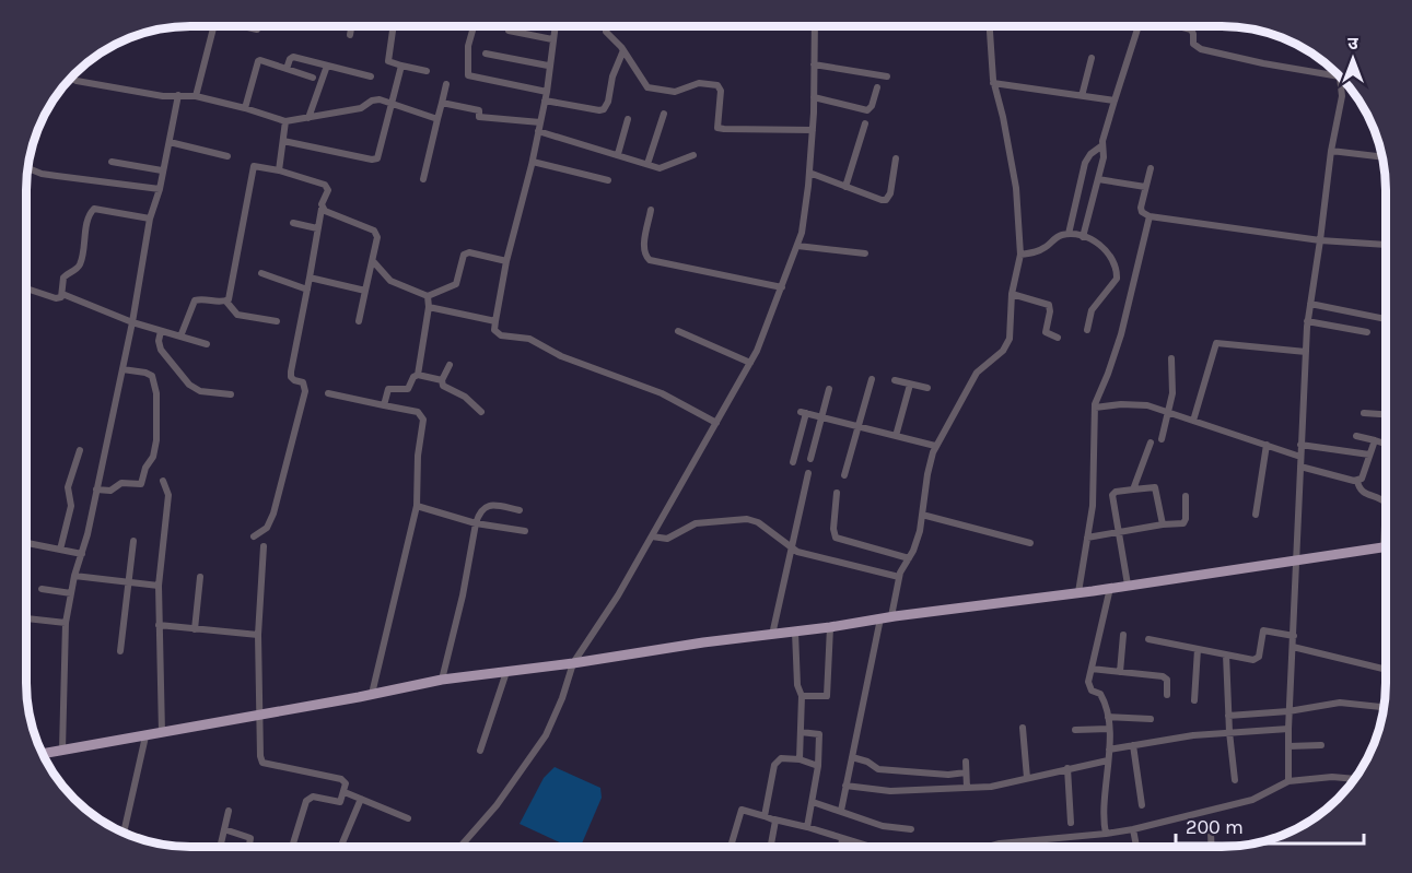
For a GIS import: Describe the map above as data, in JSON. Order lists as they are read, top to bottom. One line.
{"scale_bar":"200 m","north":"top"}
